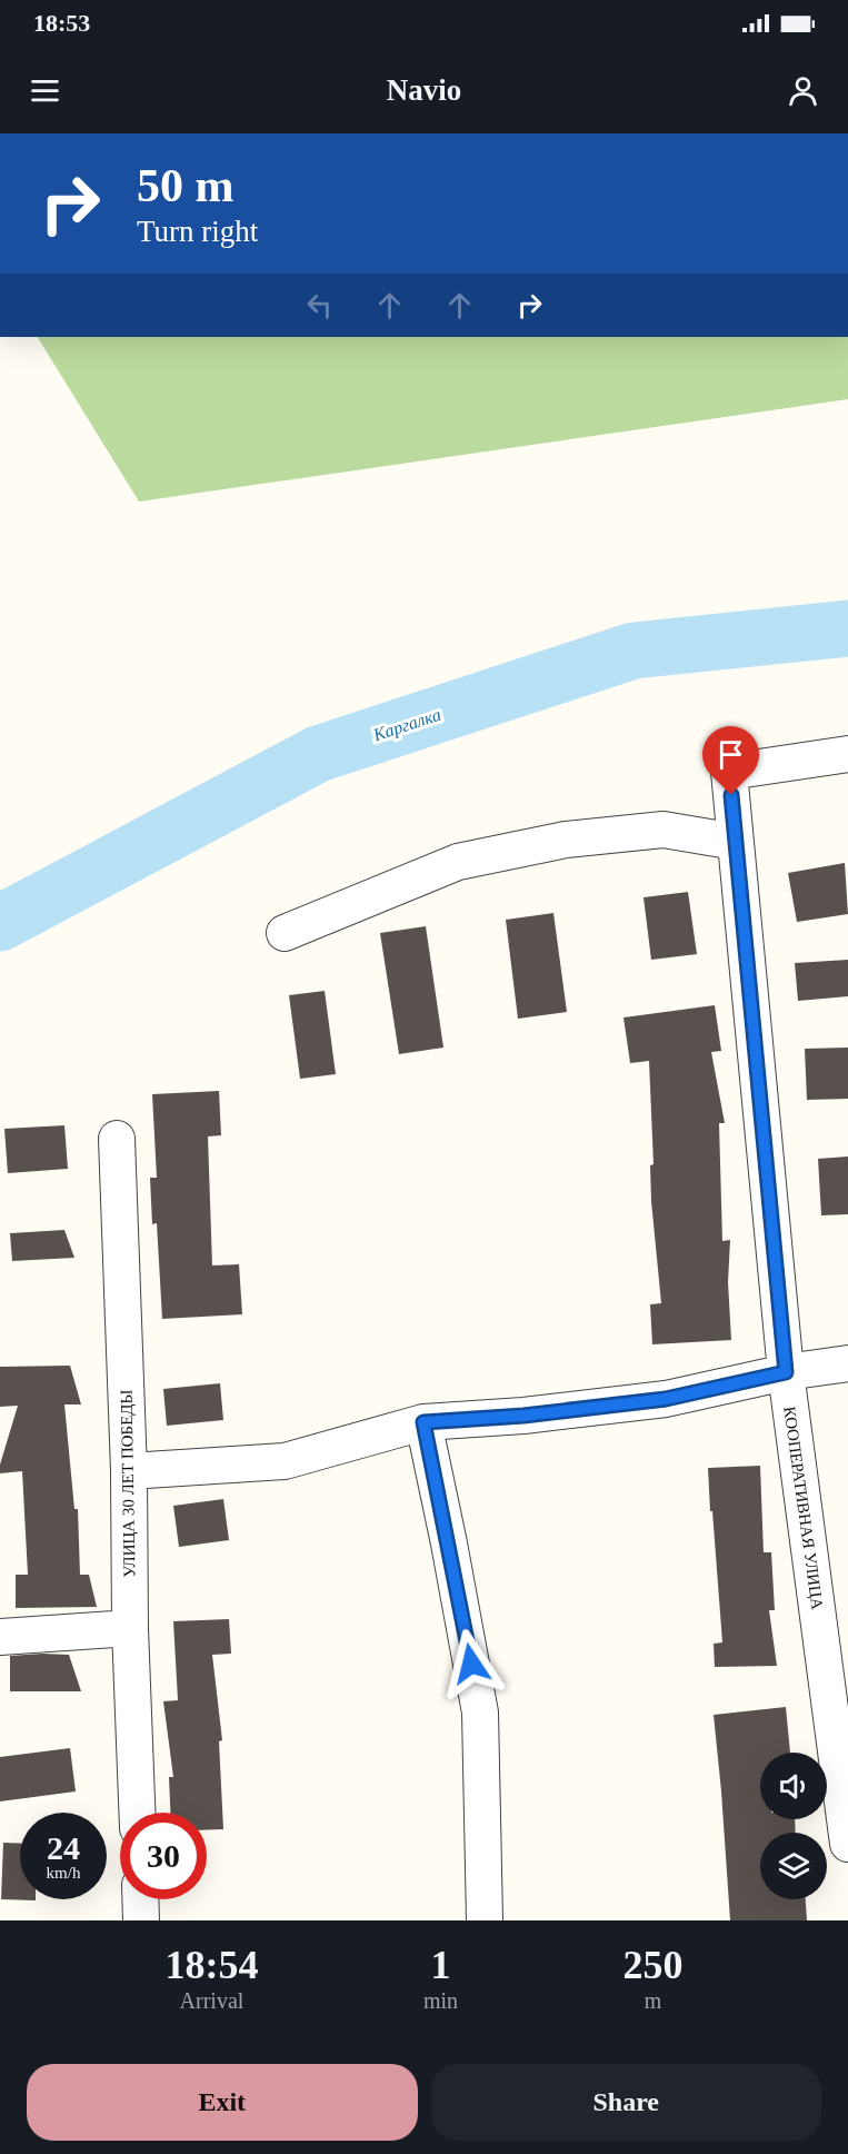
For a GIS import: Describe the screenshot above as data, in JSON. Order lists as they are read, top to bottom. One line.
{"streets":{"street":["УЛИЦА 30 ЛЕТ ПОБЕДЫ","КООПЕРАТИВНАЯ УЛИЦА"]},"water":["Каргалка"],"page":{"status":"18:53","header":"Navio","turn":["50 m","Turn right"],"speed":"24 km/h","limit":"30","eta":["18:54","Arrival","1","min","250","m"],"buttons":["Exit","Share"]}}
